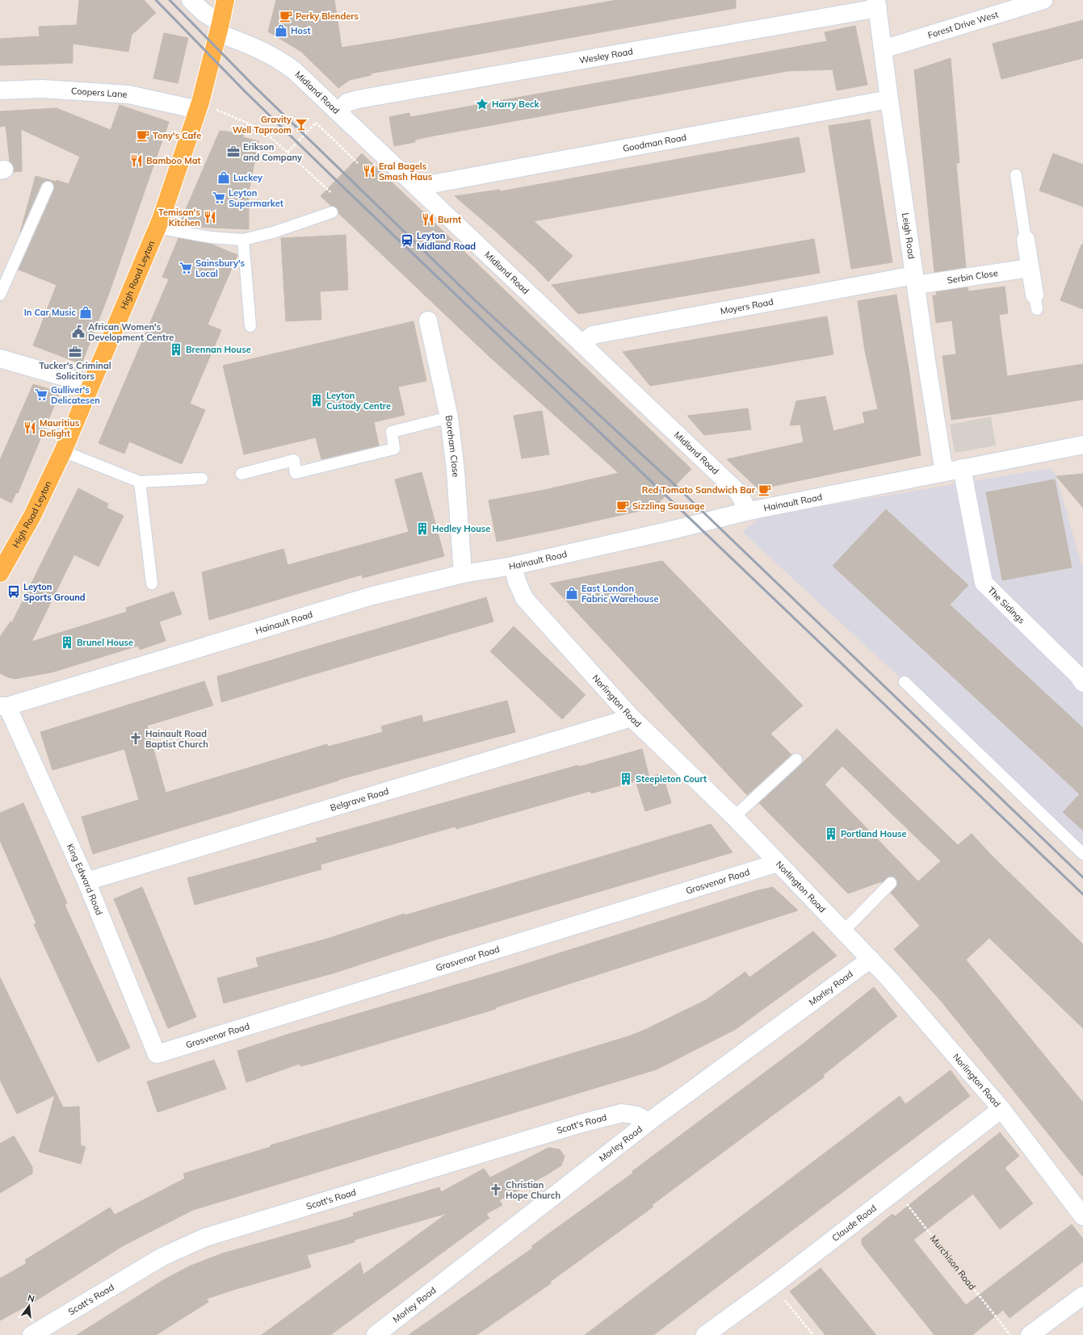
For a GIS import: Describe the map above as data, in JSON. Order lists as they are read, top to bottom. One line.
{"streets":{"main road":["High Road Leyton"],"street":["Forest Drive West","Wesley Road","Midland Road","Coopers Lane","Goodman Road","Leigh Road","Serbin Close","Moyers Road","Boreham Close","Hainault Road","The Sidings","Norlington Road","Belgrave Road","King Edward Road","Grosvenor Road","Morley Road","Scott's Road","Claude Road"],"path":["Murchison Road"]},"crossings":[["Forest Drive West","Leigh Road"],["Wesley Road","Midland Road"],["Wesley Road","Leigh Road"],["Midland Road","Goodman Road"],["Midland Road","High Road Leyton"],["Midland Road","Moyers Road"],["Midland Road","Hainault Road"],["Coopers Lane","High Road Leyton"],["Goodman Road","Leigh Road"],["Leigh Road","Serbin Close"],["Leigh Road","Moyers Road"],["Leigh Road","Hainault Road"],["Serbin Close","Moyers Road"],["Boreham Close","Hainault Road"],["Hainault Road","The Sidings"],["Hainault Road","Norlington Road"],["Hainault Road","King Edward Road"],["Norlington Road","Belgrave Road"],["Norlington Road","Grosvenor Road"],["Norlington Road","Morley Road"],["Norlington Road","Claude Road"],["Belgrave Road","King Edward Road"],["King Edward Road","Grosvenor Road"],["Morley Road","Scott's Road"],["Claude Road","Murchison Road"]],"places":{"cafe":["Perky Blenders","Tony's Cafe","Red Tomato Sandwich Bar","Sizzling Sausage"],"shop":["Host","Luckey","In Car Music","East London Fabric Warehouse"],"place":["Harry Beck"],"bar":["Gravity Well Taproom"],"office":["Erikson and Company","Tucker's Criminal Solicitors"],"restaurant":["Bamboo Mat","Eral Bagels Smash Haus","Temisan's Kitchen","Burnt","Mauritius Delight"],"supermarket":["Leyton Supermarket","Sainsbury's Local","Gulliver's Delicatesen"],"station":["Leyton Midland Road"],"public building":["African Women's Development Centre"],"building":["Brennan House","Leyton Custody Centre","Hedley House","Brunel House","Steepleton Court","Portland House"],"bus stop":["Leyton Sports Ground"],"church":["Hainault Road Baptist Church","Christian Hope Church"]},"north":"top"}
